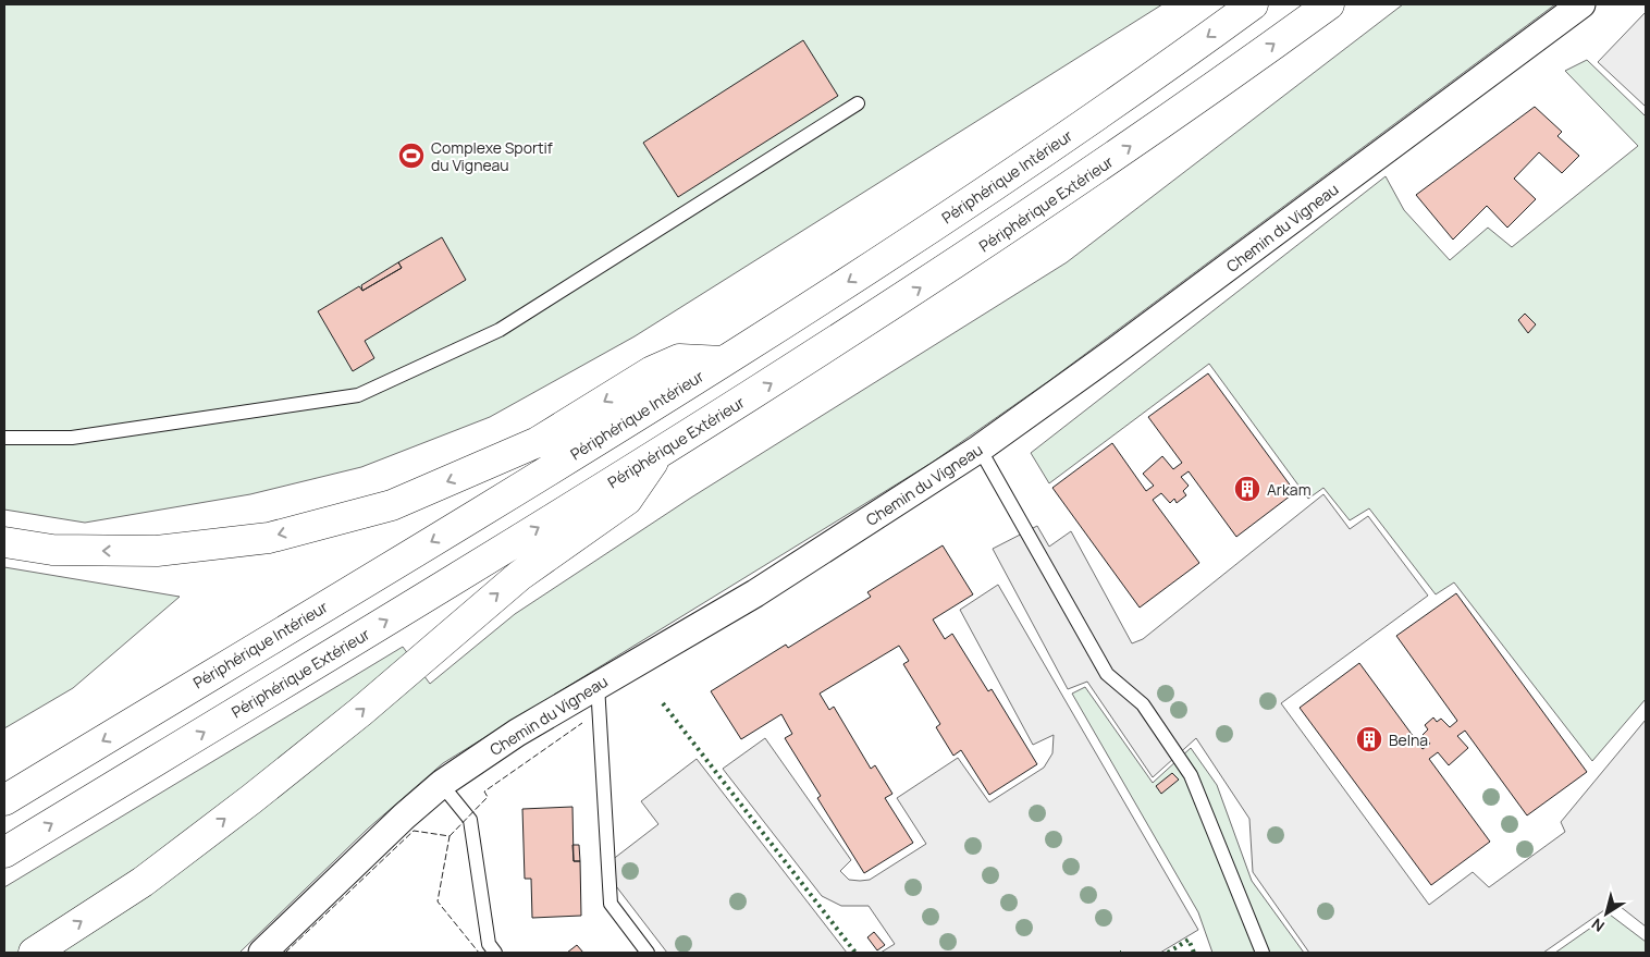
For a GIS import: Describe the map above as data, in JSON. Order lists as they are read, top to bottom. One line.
{"streets":{"highway":["Périphérique Intérieur","Périphérique Extérieur"],"street":["Chemin du Vigneau"]},"places":{"sports":["Complexe Sportif du Vigneau"],"building":["Arkam","Belna"]},"north":"bottom left"}
